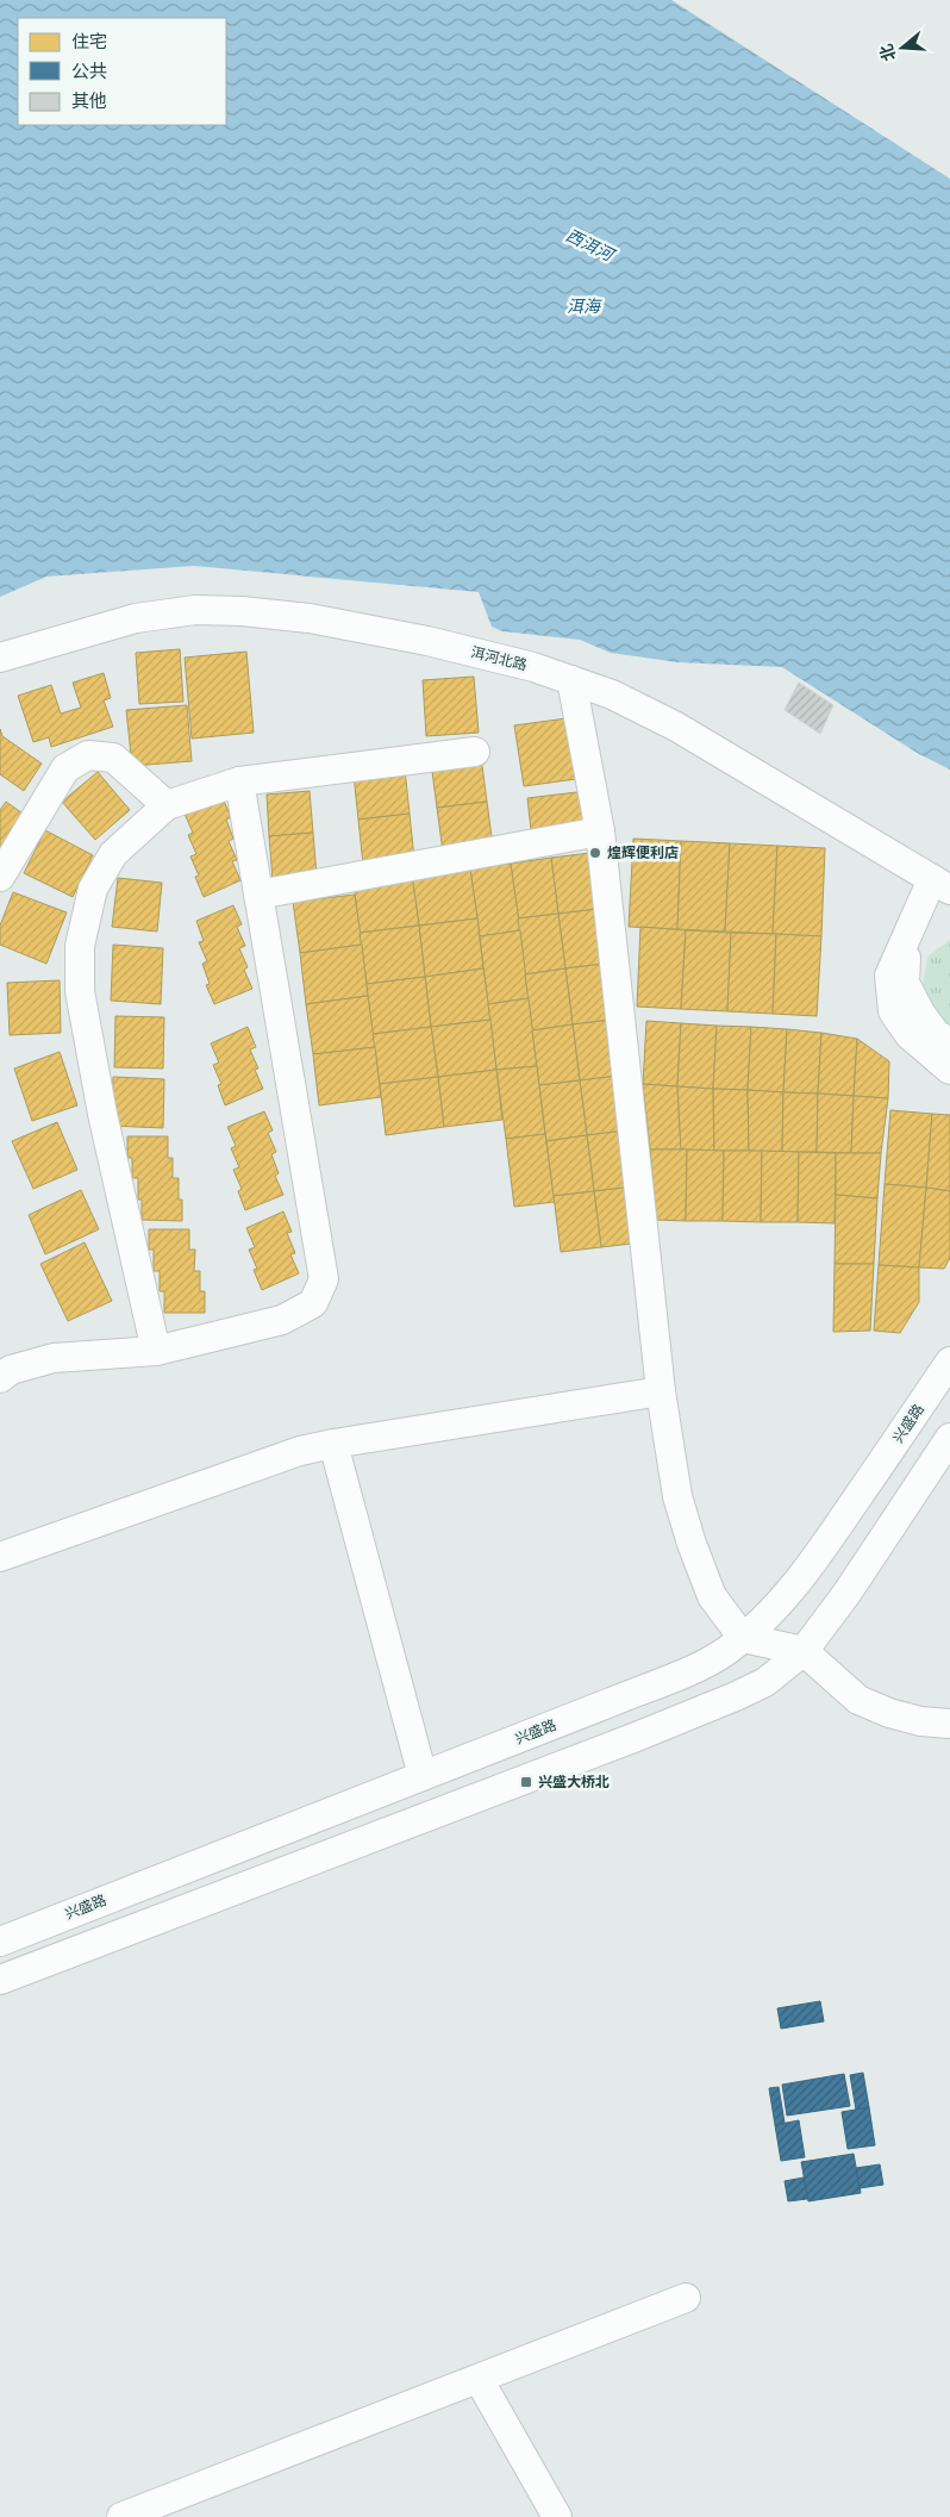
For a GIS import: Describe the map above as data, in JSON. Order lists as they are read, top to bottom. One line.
{"streets":{"street":["洱河北路","兴盛路"]},"water":["西洱河","洱海"],"places":{"other":["煌辉便利店"],"transit":["兴盛大桥北"]},"legend":["住宅","公共","其他"],"north":"left"}
